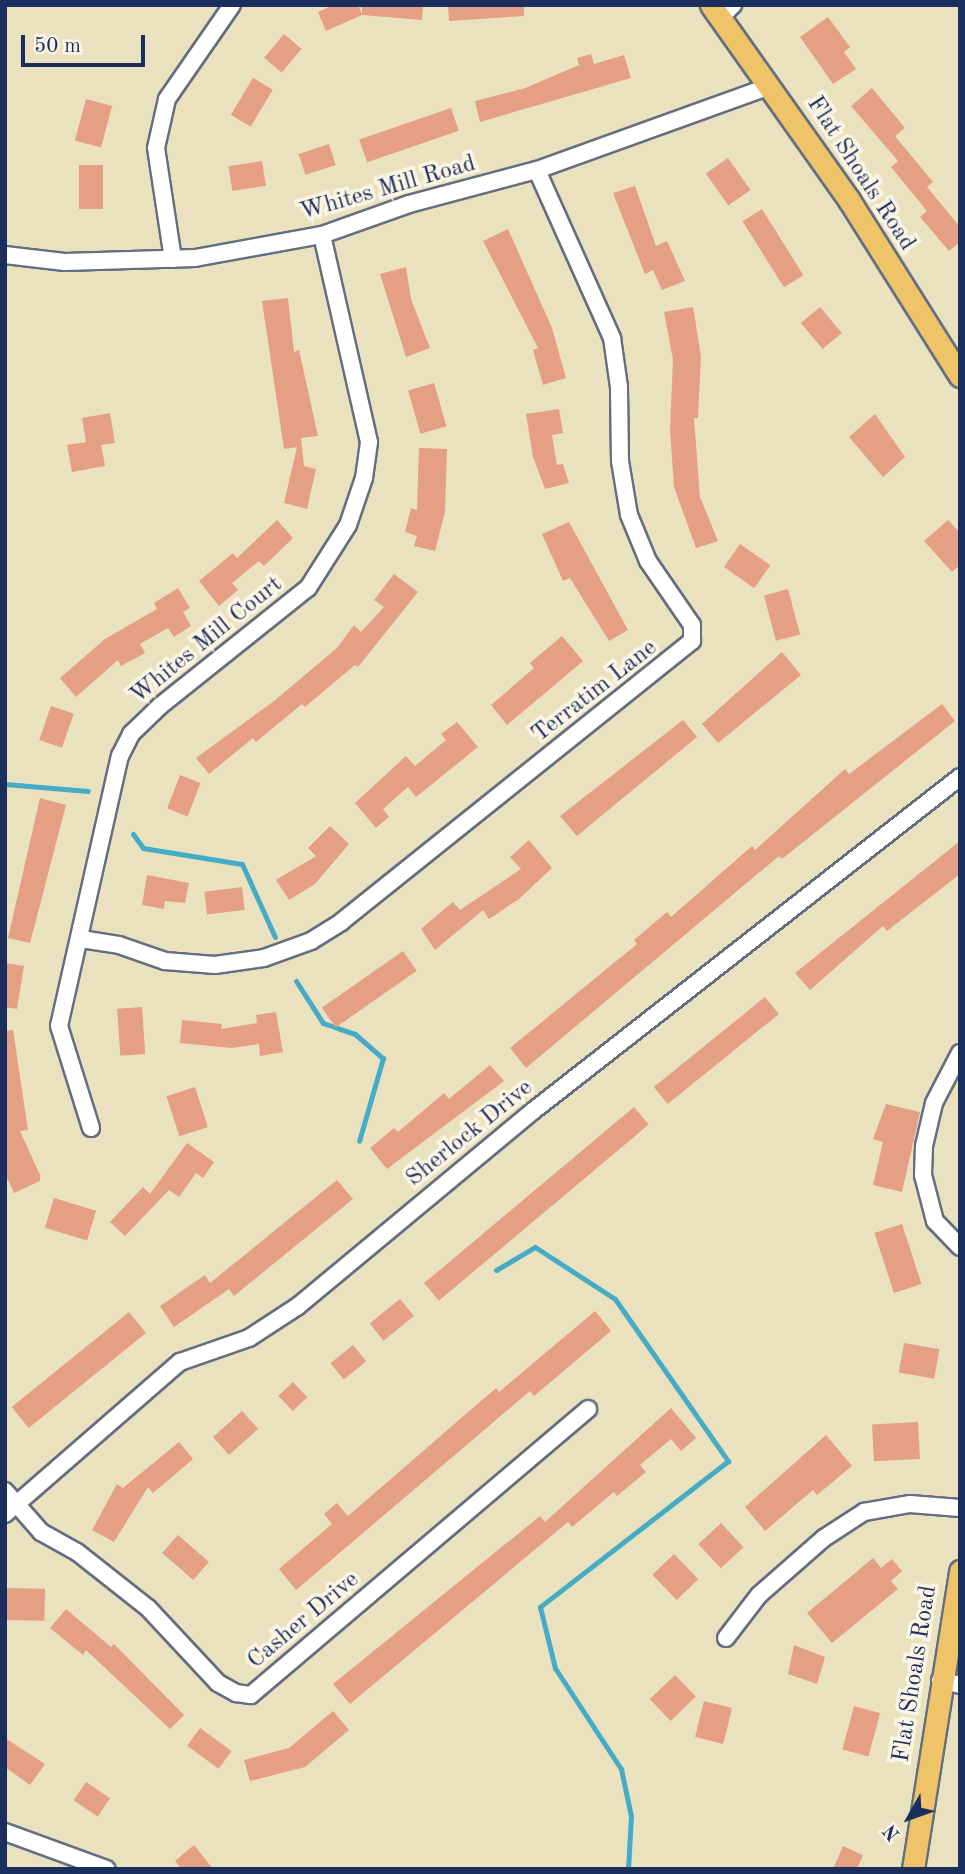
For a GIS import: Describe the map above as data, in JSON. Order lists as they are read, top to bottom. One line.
{"streets":{"main road":["Flat Shoals Road"],"street":["Whites Mill Road","Whites Mill Court","Terratim Lane","Sherlock Drive","Casher Drive"]},"crossings":[["Flat Shoals Road","Whites Mill Road"],["Whites Mill Road","Whites Mill Court"],["Whites Mill Road","Terratim Lane"],["Whites Mill Court","Terratim Lane"],["Sherlock Drive","Casher Drive"]],"scale_bar":"50 m","north":"bottom left"}
